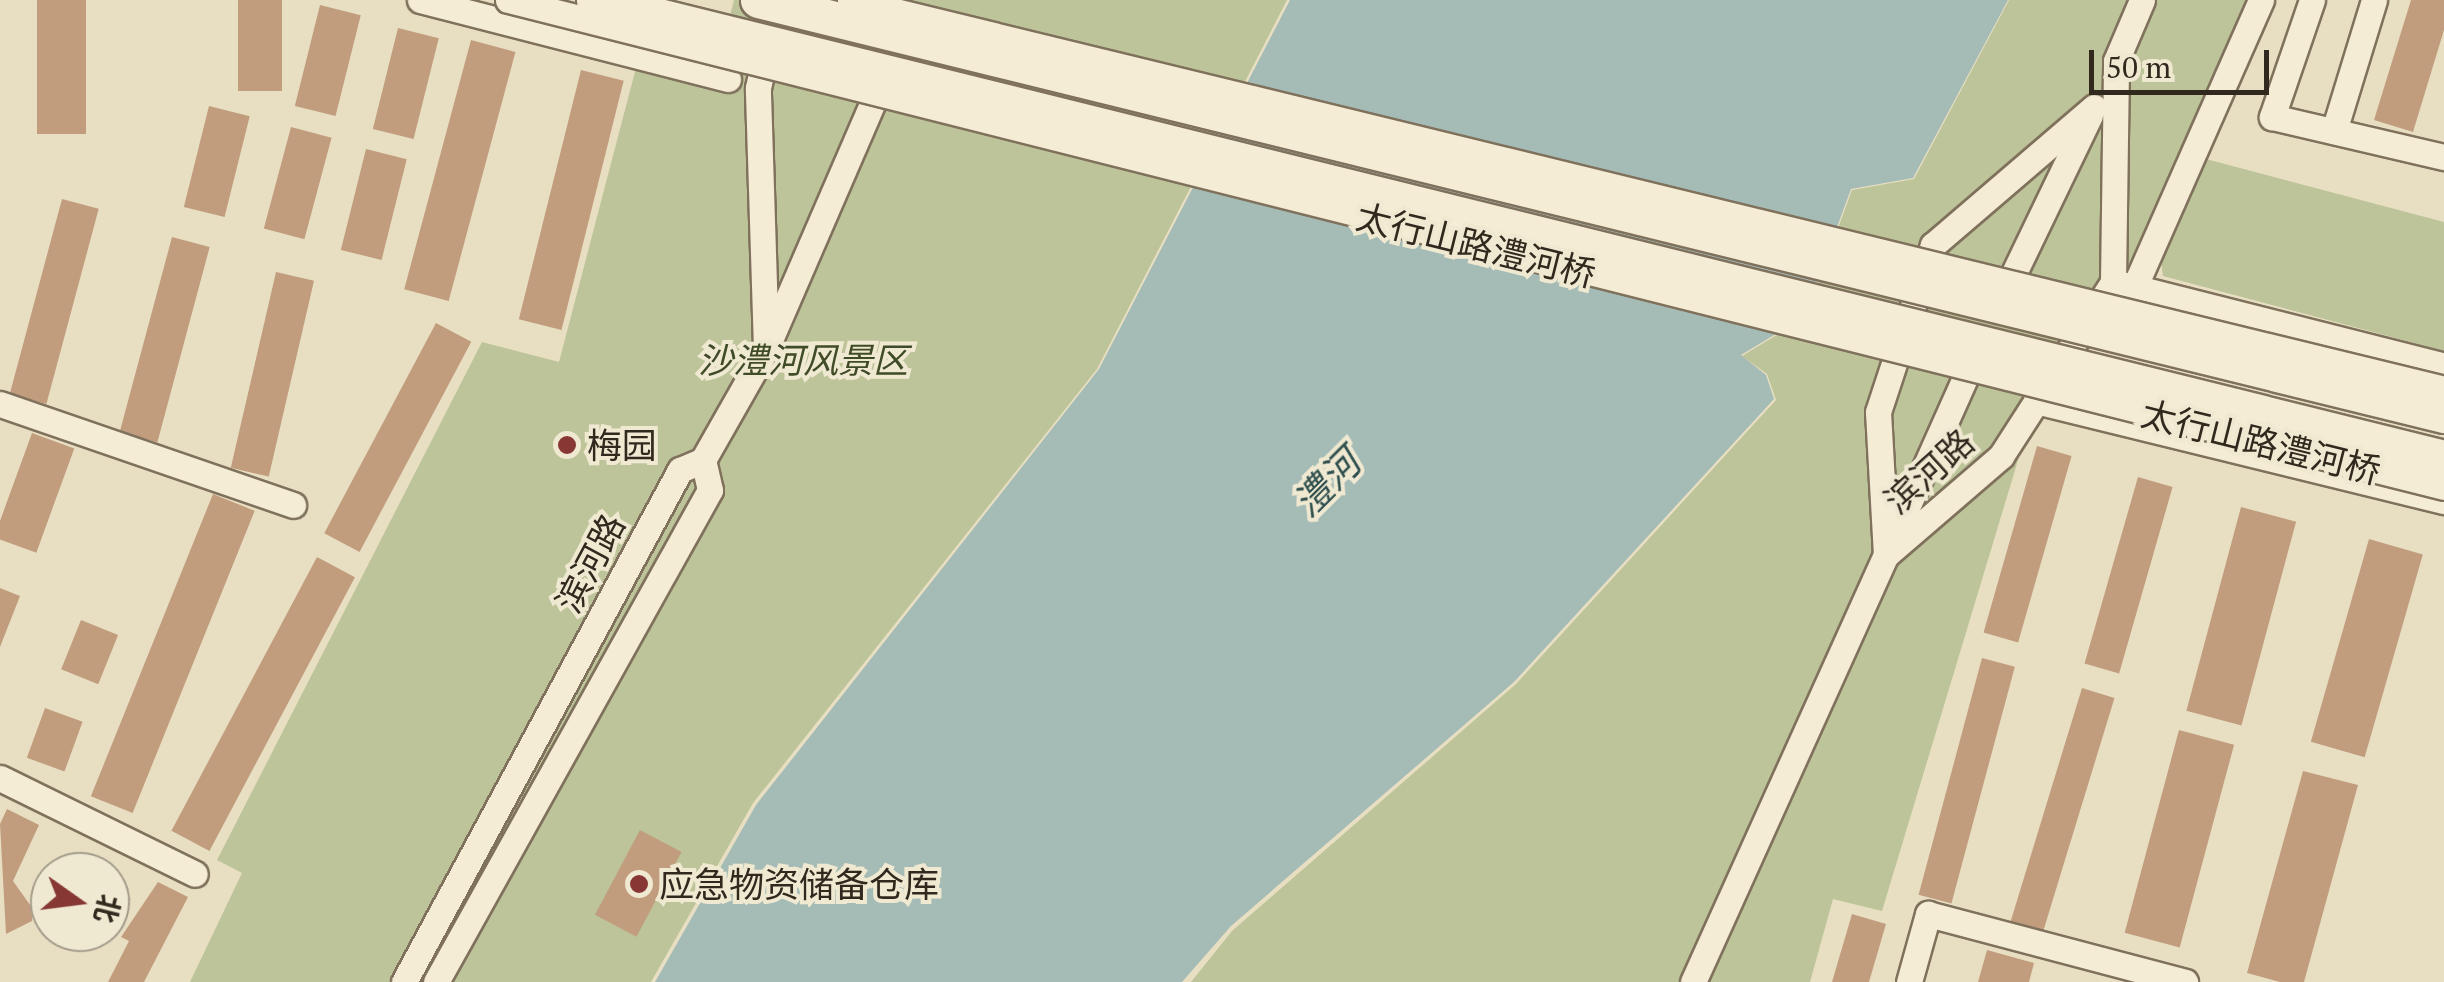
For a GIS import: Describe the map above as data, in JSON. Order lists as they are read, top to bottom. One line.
{"streets":{"main road":["太行山路澧河桥"],"street":["滨河路"]},"crossings":[["太行山路澧河桥","滨河路"]],"water":["澧河"],"parks":["沙澧河风景区"],"places":["梅园","应急物资储备仓库"],"scale_bar":"50 m","north":"right"}
